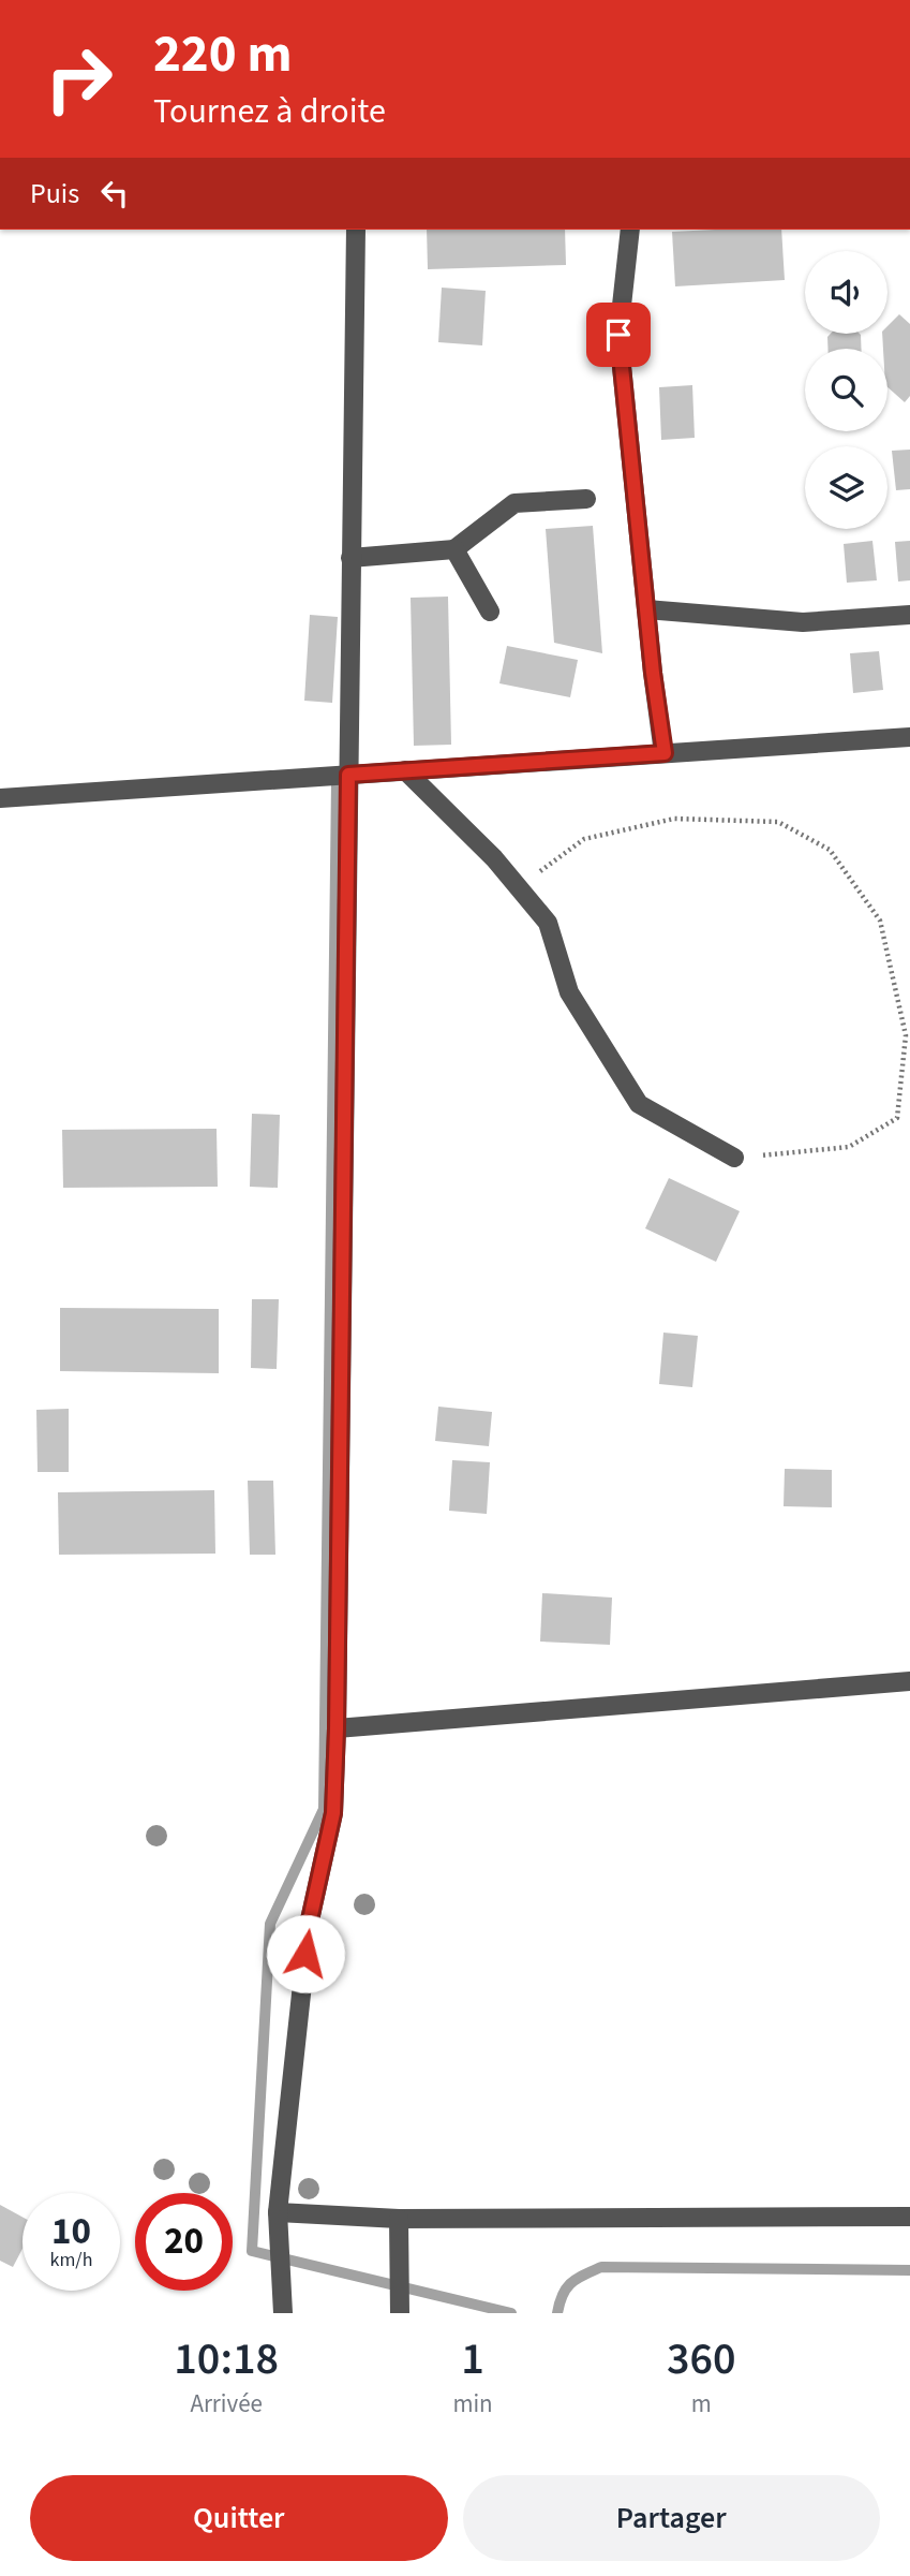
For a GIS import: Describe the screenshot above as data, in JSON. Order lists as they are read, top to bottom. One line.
{"page":{"turn":["220 m","Tournez à droite"],"then":"Puis","speed":"10 km/h","limit":"20","eta":["10:18","Arrivée","1","min","360","m"],"buttons":["Quitter","Partager"]}}
